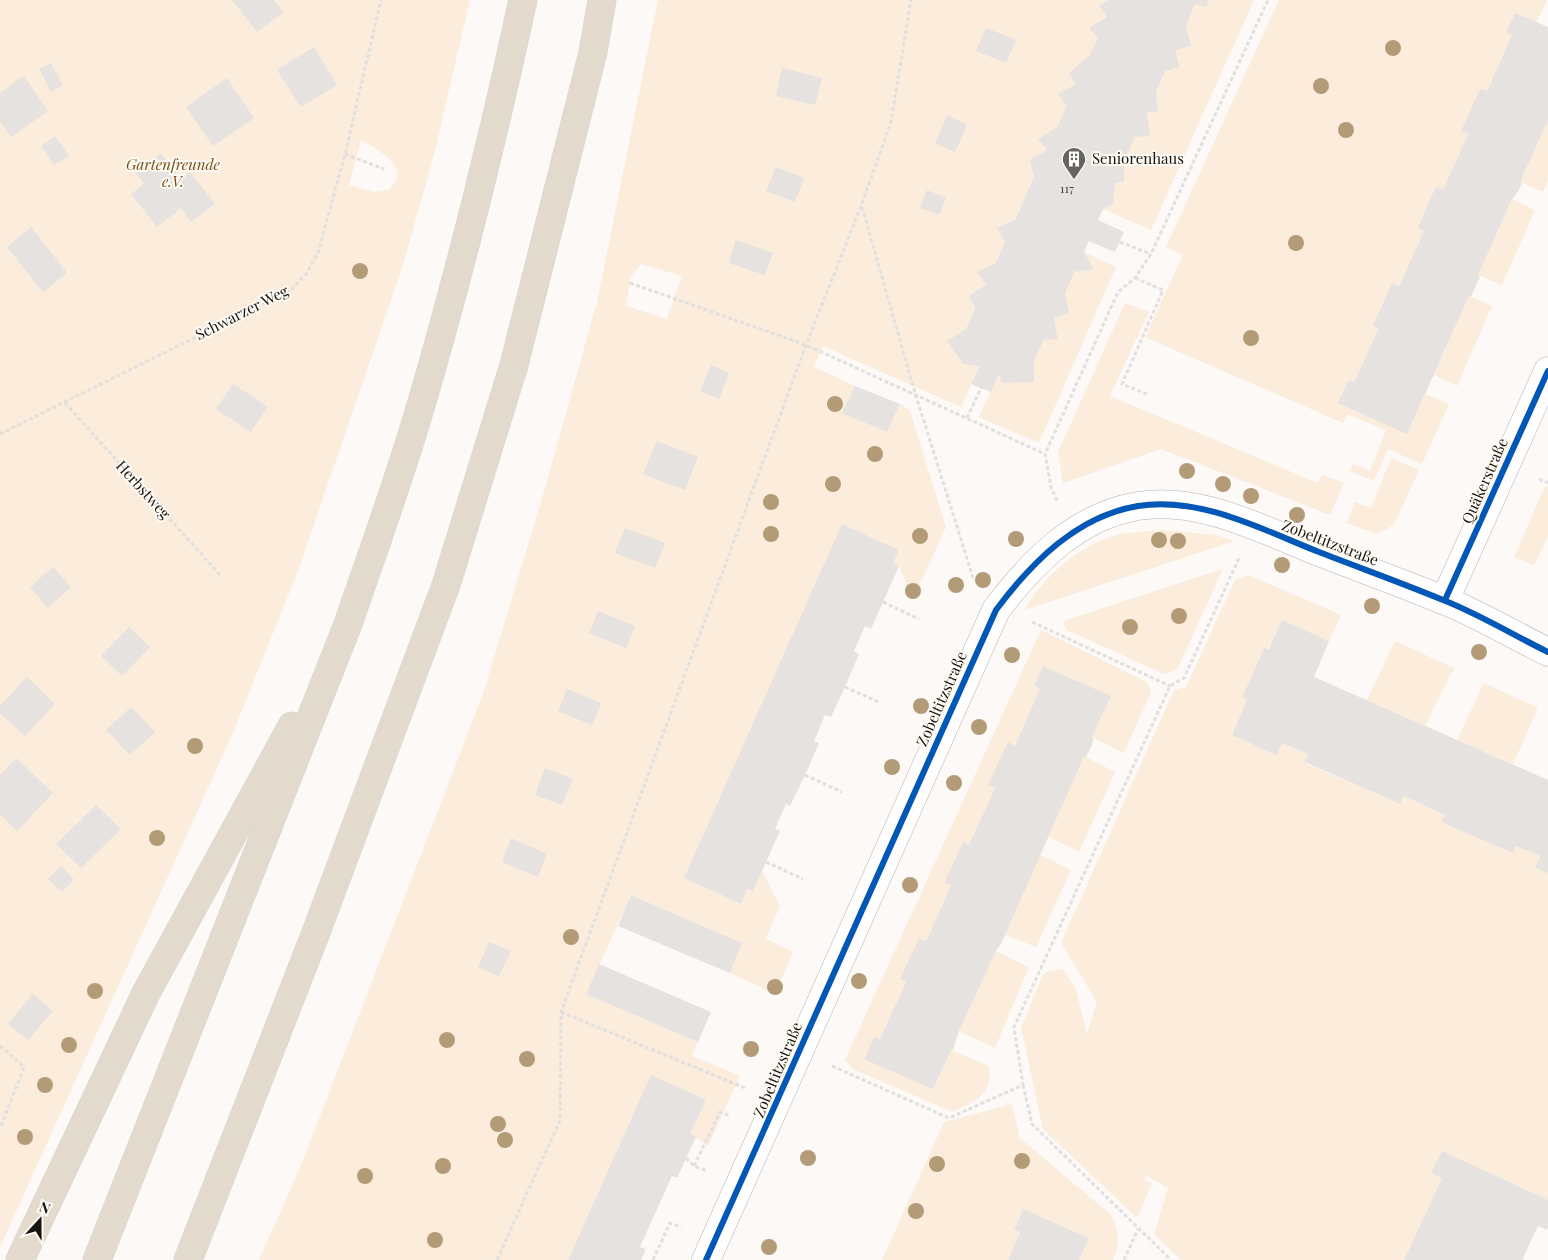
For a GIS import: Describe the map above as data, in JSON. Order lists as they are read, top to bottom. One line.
{"streets":{"street":["Quäkerstraße","Zobeltitzstraße"],"path":["Schwarzer Weg","Herbstweg"]},"crossings":[["Schwarzer Weg","Herbstweg"],["Quäkerstraße","Zobeltitzstraße"]],"parks":["Gartenfreunde e.V."],"places":{"building":["Seniorenhaus"]},"house_numbers":["117"],"north":"top"}
